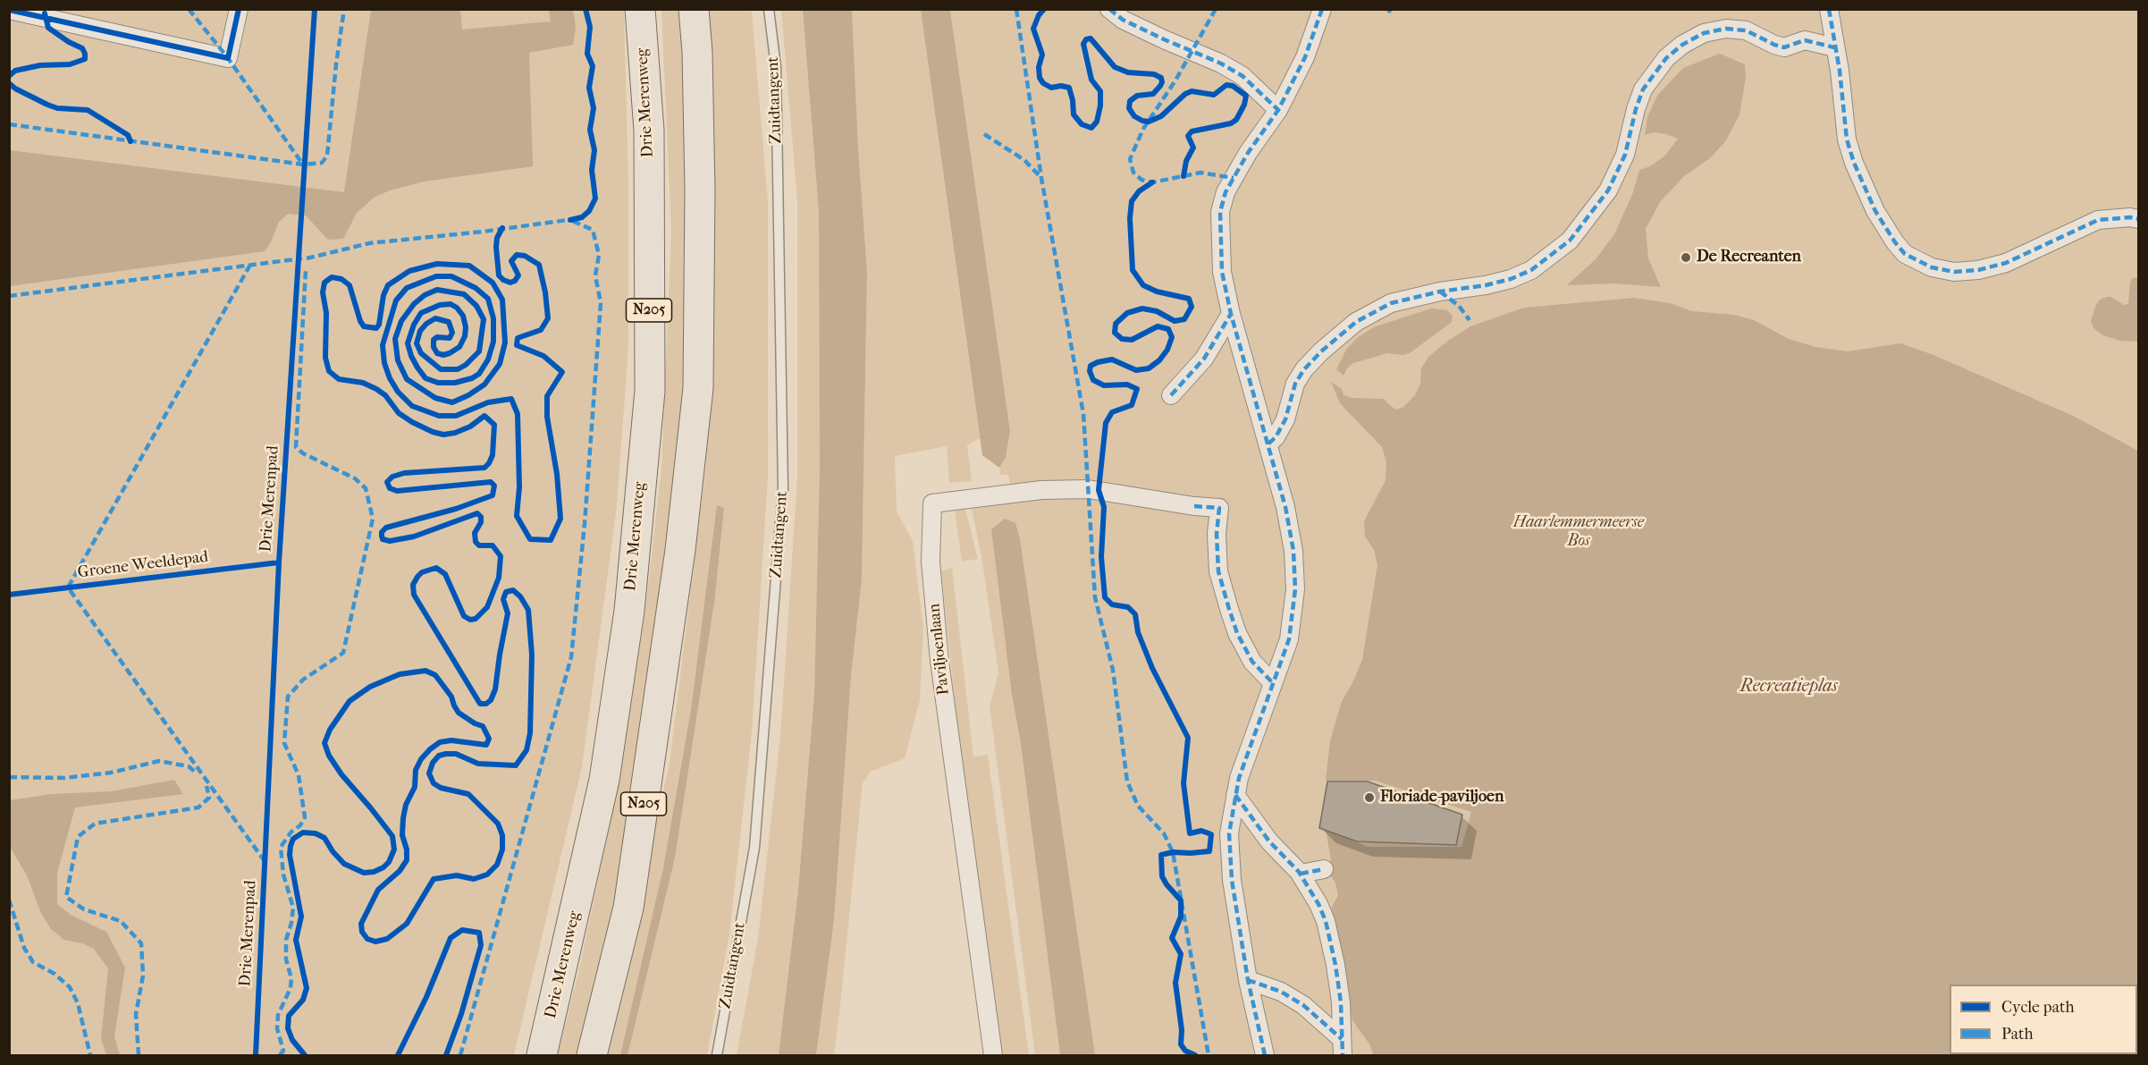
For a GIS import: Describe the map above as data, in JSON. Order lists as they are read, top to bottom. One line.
{"streets":{"highway":["Drie Merenweg","N205"],"street":["Paviljoenlaan"],"lane":["Zuidtangent"],"cycle path":["Drie Merenpad"]},"water":["Recreatieplas"],"parks":["Haarlemmermeerse Bos"],"places":["De Recreanten","Floriade-paviljoen"],"legend":["Cycle path","Path"]}
